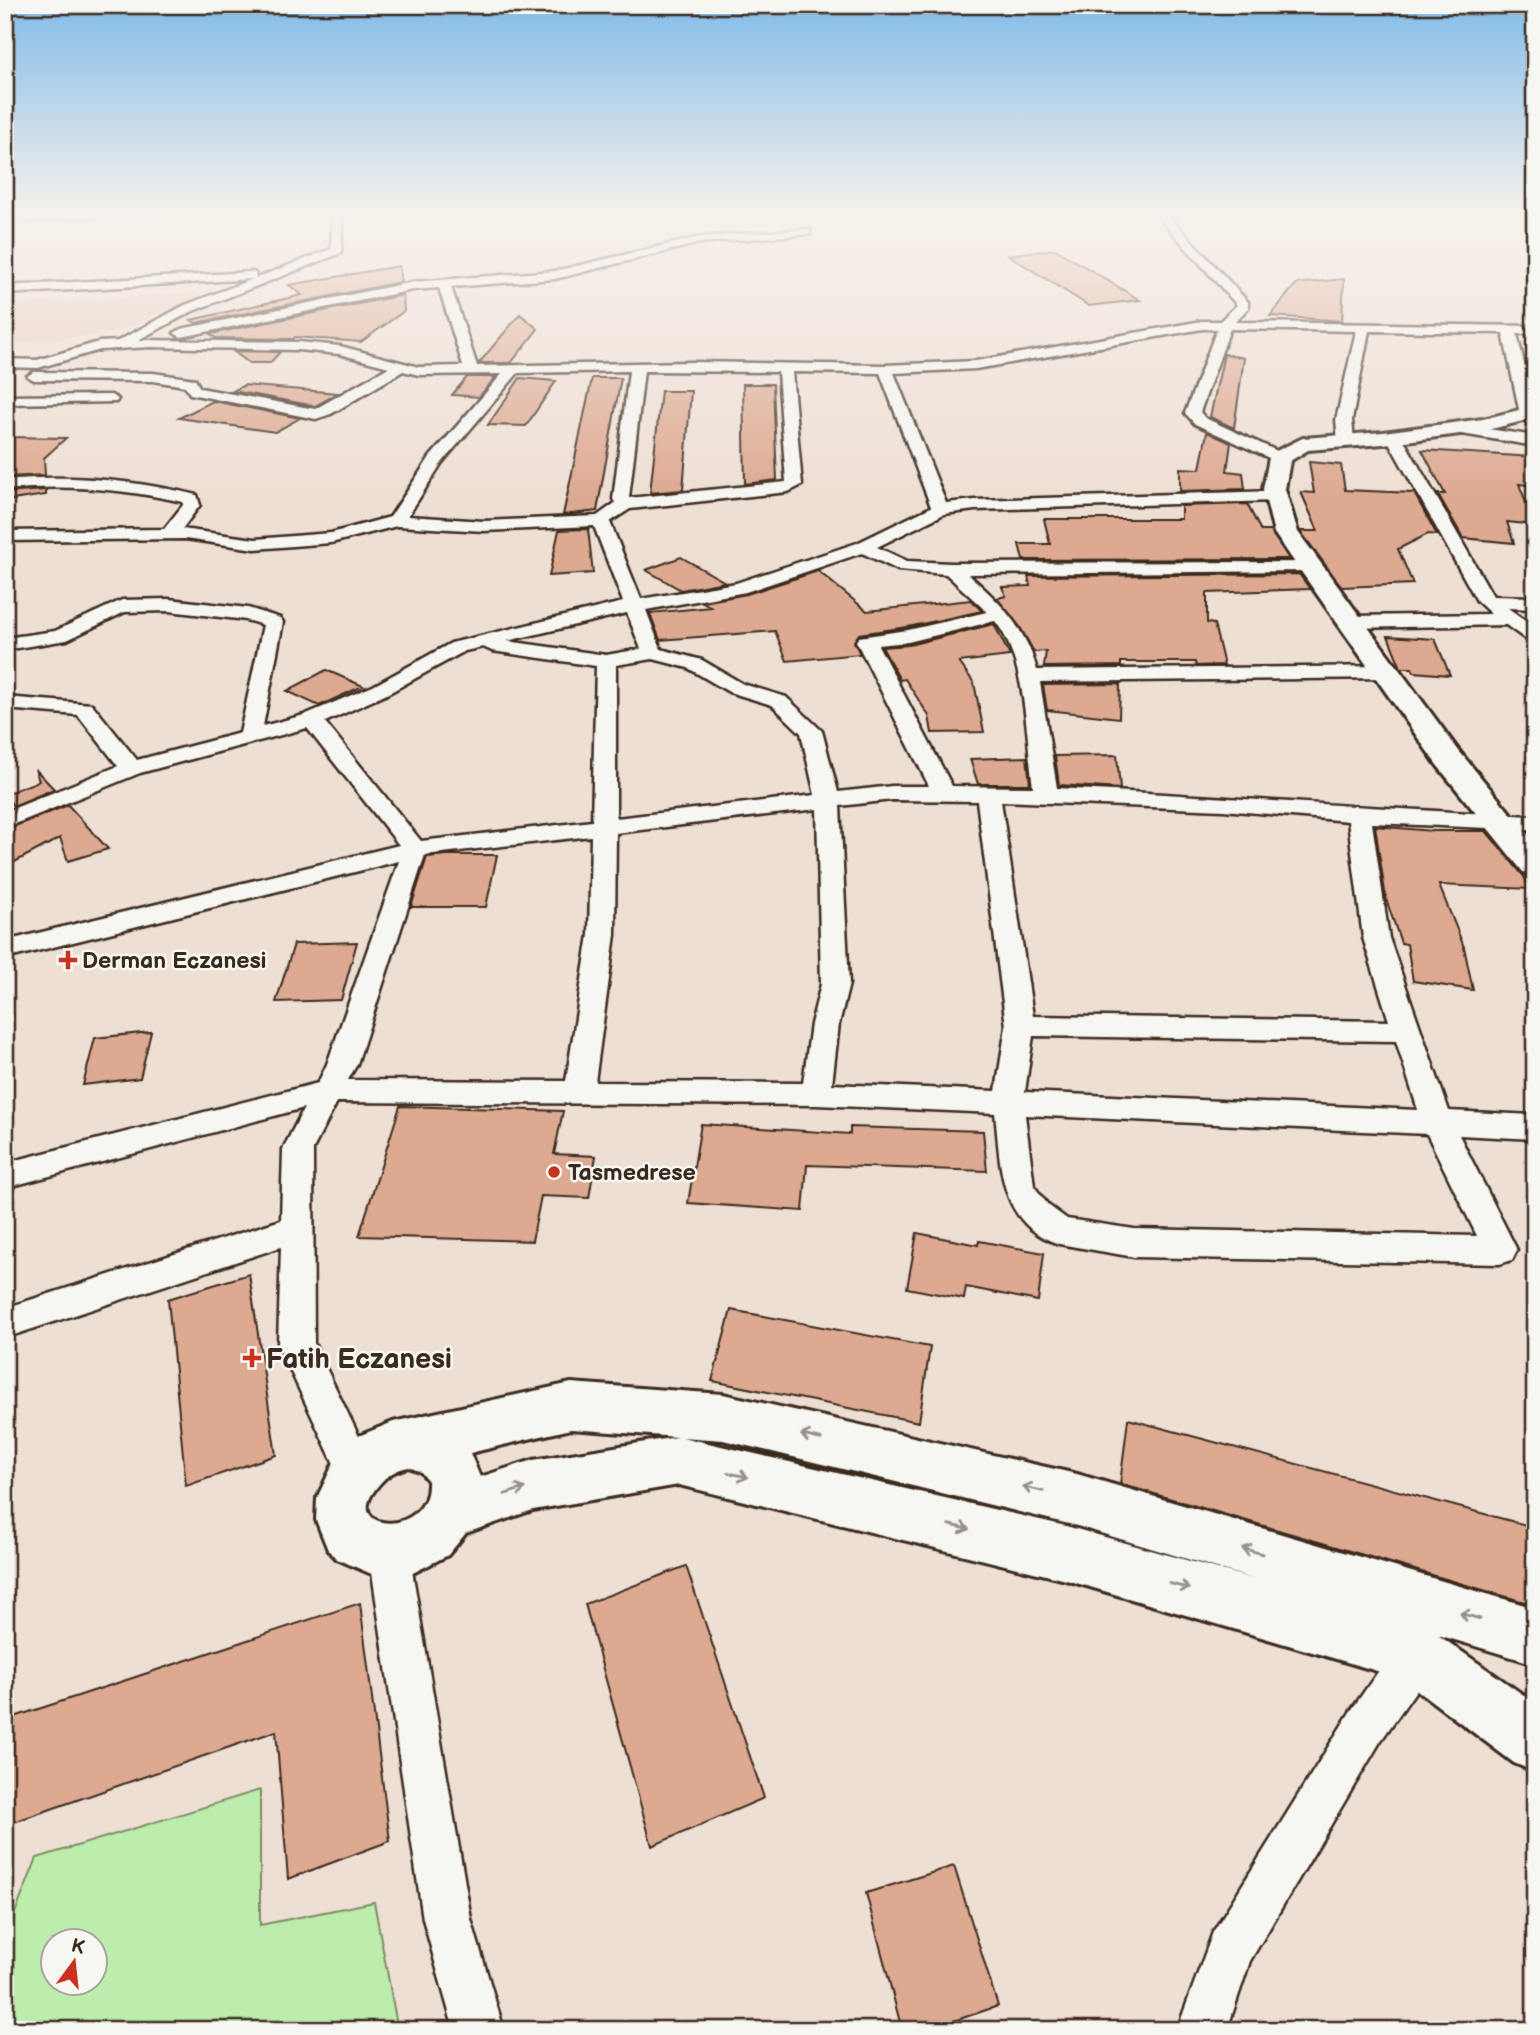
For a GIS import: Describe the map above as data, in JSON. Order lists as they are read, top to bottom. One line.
{"places":{"health":["Derman Eczanesi","Fatih Eczanesi"],"other":["Tasmedrese"]},"north":"top"}
